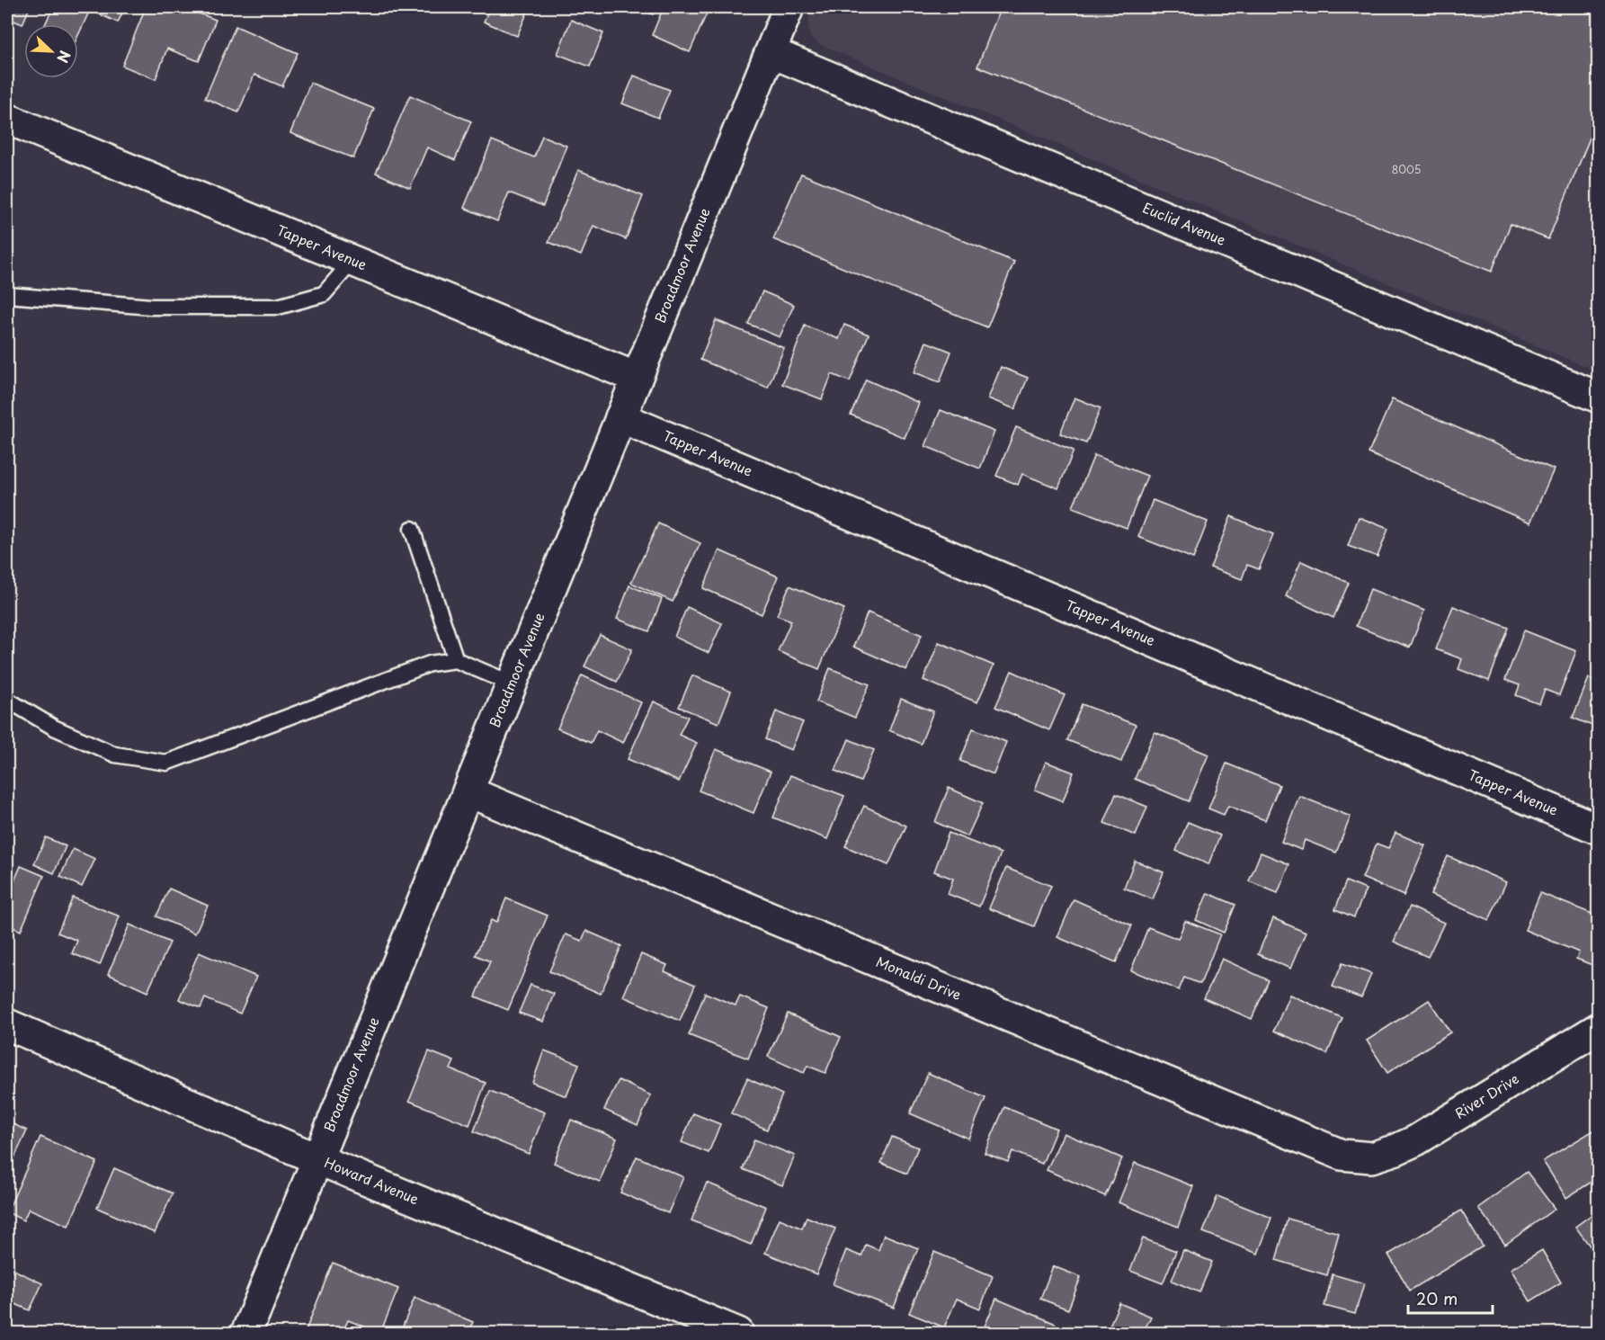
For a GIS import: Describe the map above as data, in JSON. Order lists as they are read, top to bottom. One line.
{"streets":{"street":["Euclid Avenue","Tapper Avenue","Broadmoor Avenue","Monaldi Drive","River Drive","Howard Avenue"]},"crossings":[["Euclid Avenue","Broadmoor Avenue"],["Tapper Avenue","Broadmoor Avenue"],["Broadmoor Avenue","Monaldi Drive"],["Broadmoor Avenue","Howard Avenue"],["Monaldi Drive","River Drive"]],"house_numbers":["8005"],"scale_bar":"20 m","north":"bottom right"}
